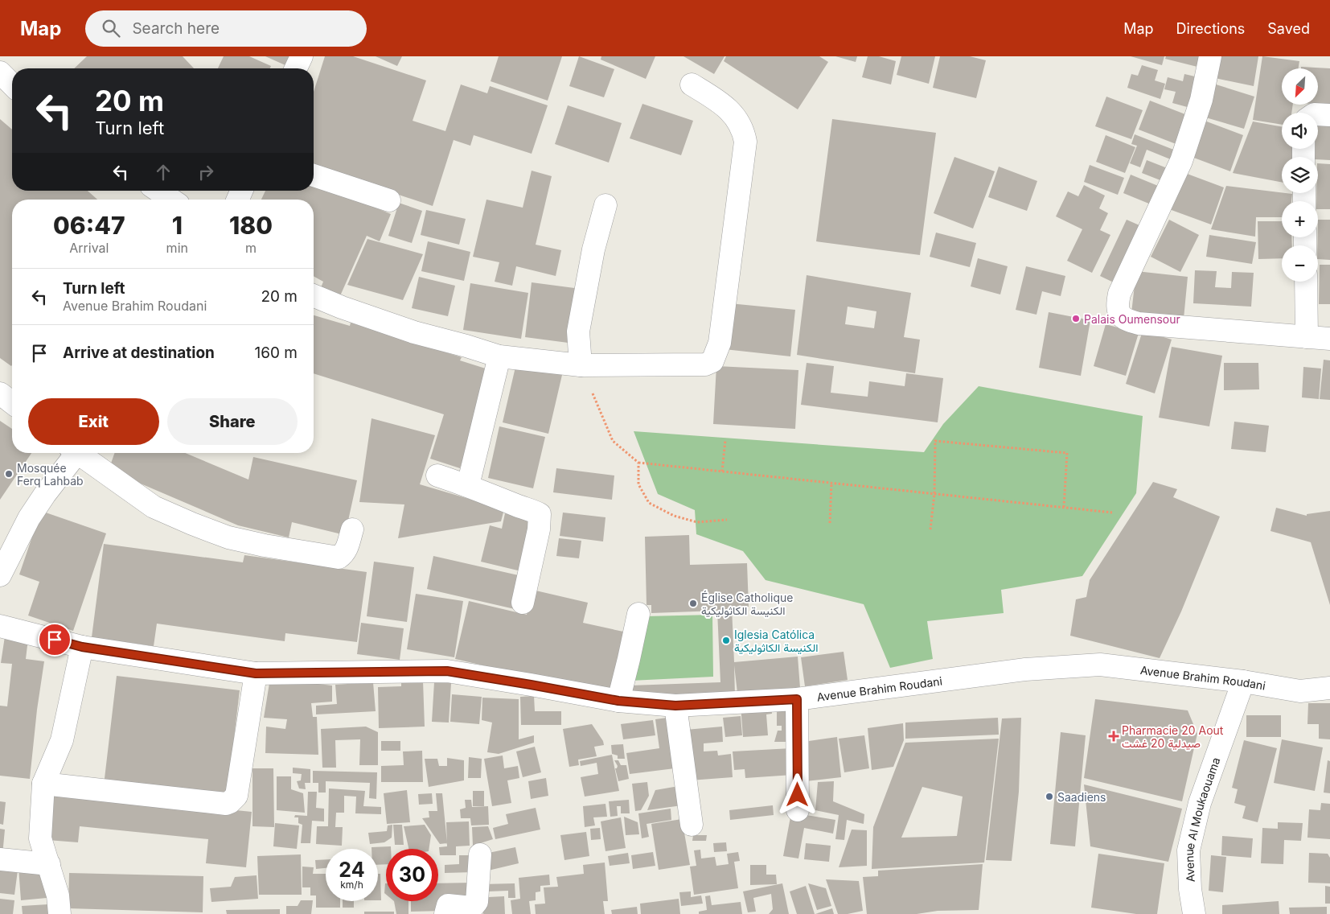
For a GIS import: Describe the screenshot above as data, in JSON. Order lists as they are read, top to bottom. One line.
{"streets":{"street":["Avenue Brahim Roudani","Avenue Al Moukaouama"]},"crossings":[["Avenue Brahim Roudani","Avenue Al Moukaouama"]],"places":{"other":["Palais Oumensour","Mosquée Ferq Lahbab","Église Catholique الكنيسة الكاثوليكية","Iglesia Católica الكنيسة الكاثوليكية","Saadiens"],"health":["Pharmacie 20 Aout صيدلية 20 غشت"]},"north":"bottom left","page":{"header":"Map","search":"Search here","nav":["Map","Directions","Saved"],"map_buttons":["+","−"],"turn":["20 m","Turn left"],"eta":["06:47","Arrival","1","min","180","m"],"list":[{"name":"Turn left","note":"Avenue Brahim Roudani","value":"20 m"},{"name":"Arrive at destination","value":"160 m"}],"buttons":["Exit","Share"],"speed":"24 km/h","limit":"30"}}
